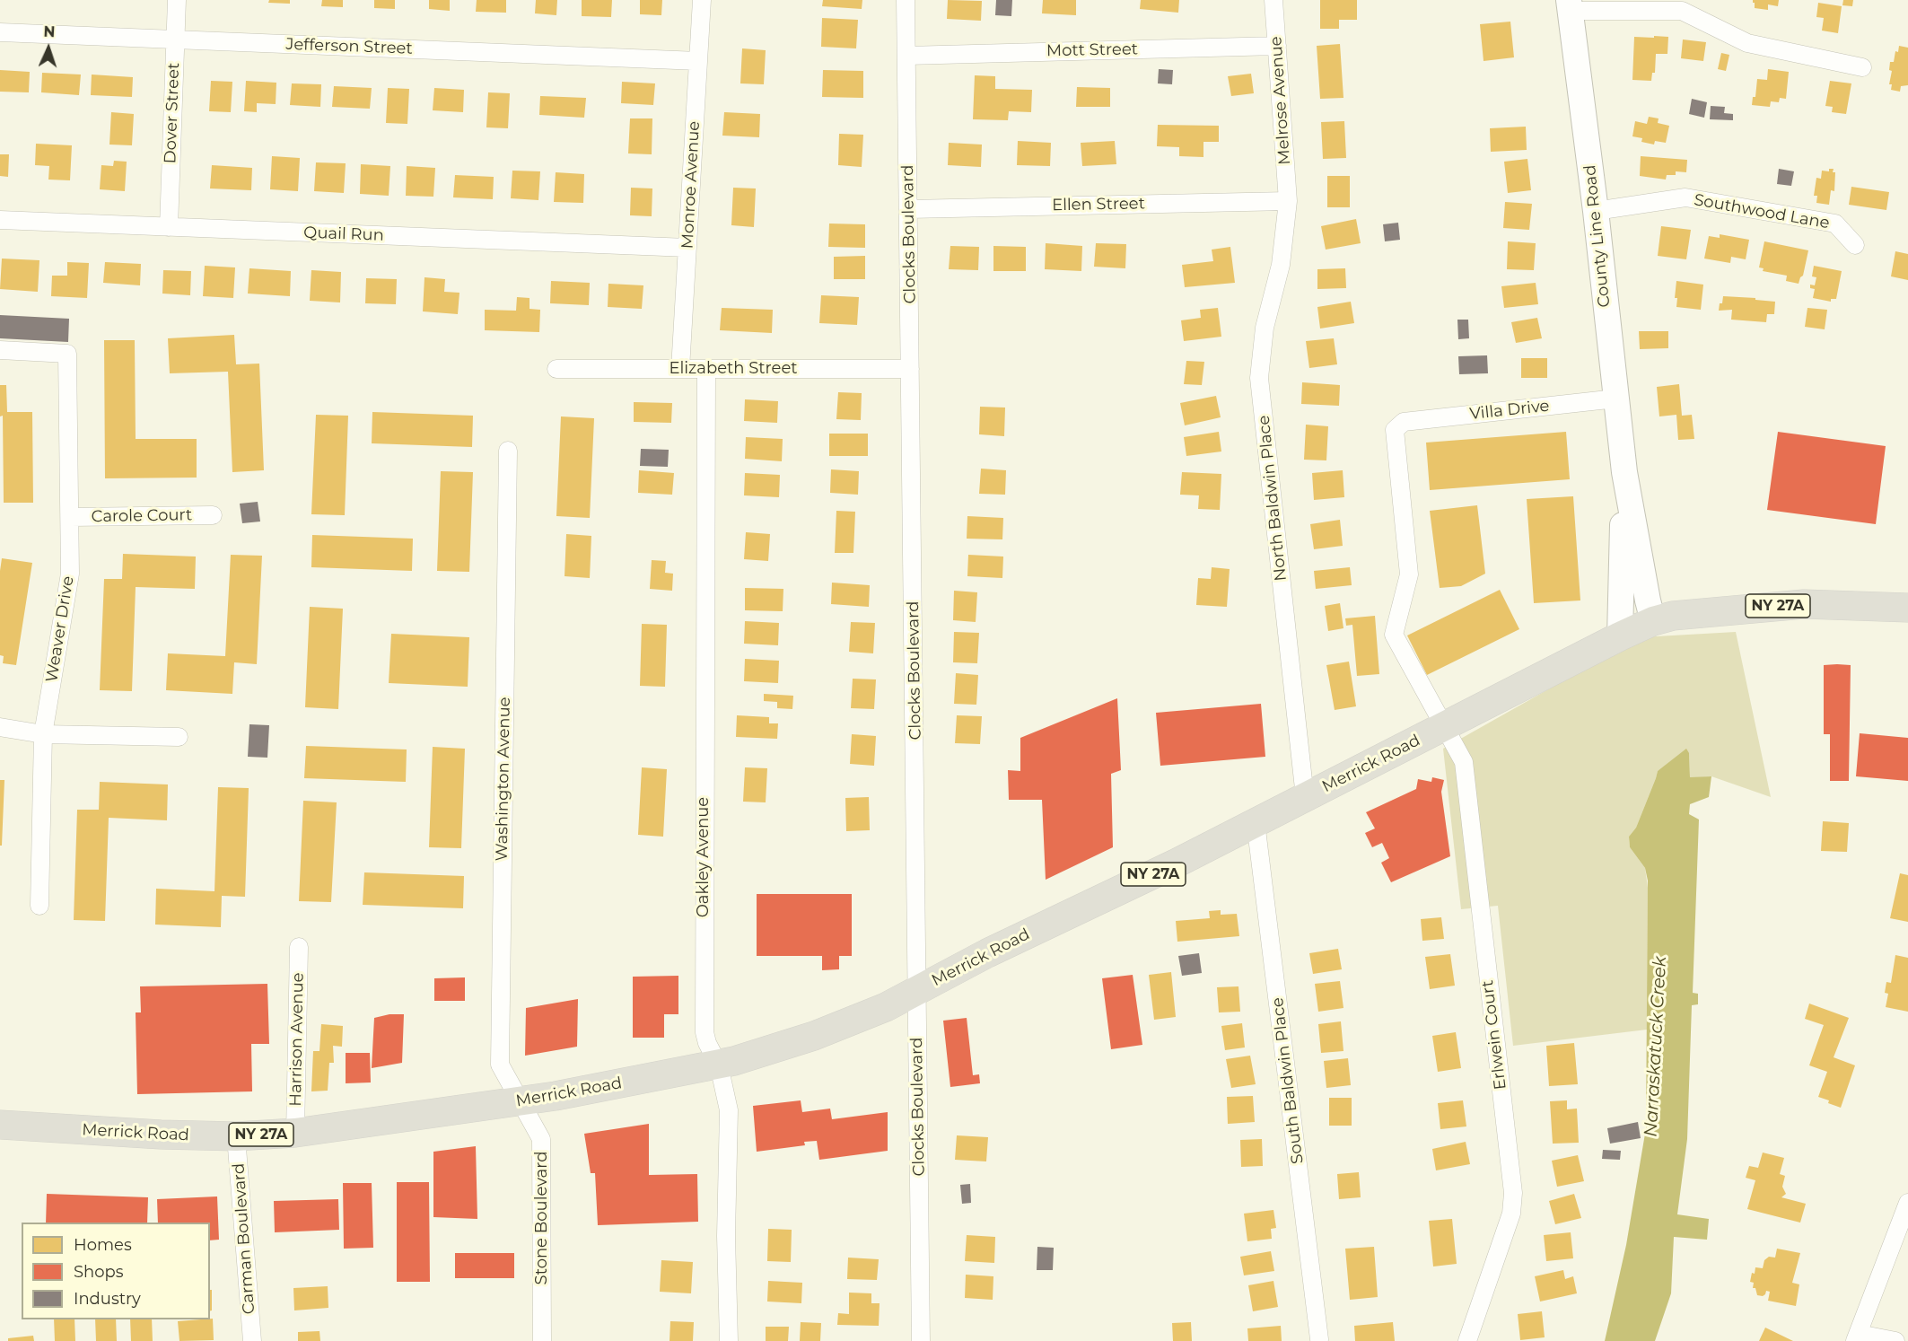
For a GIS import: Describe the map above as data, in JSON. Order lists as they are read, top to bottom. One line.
{"streets":{"main road":["County Line Road","NY 27A","Merrick Road"],"street":["Jefferson Street","Mott Street","Melrose Avenue","Dover Street","Monroe Avenue","Ellen Street","Southwood Lane","Quail Run","Clocks Boulevard","Elizabeth Street","Villa Drive","North Baldwin Place","Carole Court","Weaver Drive","Washington Avenue","Oakley Avenue","Erlwein Court","Harrison Avenue","South Baldwin Place","Stone Boulevard","Carman Boulevard"]},"crossings":[["Jefferson Street","Dover Street"],["Jefferson Street","Monroe Avenue"],["Mott Street","Melrose Avenue"],["Mott Street","Clocks Boulevard"],["Melrose Avenue","Ellen Street"],["Melrose Avenue","North Baldwin Place"],["Dover Street","Quail Run"],["Monroe Avenue","Quail Run"],["Monroe Avenue","Elizabeth Street"],["Ellen Street","Clocks Boulevard"],["Ellen Street","North Baldwin Place"],["Southwood Lane","County Line Road"],["Clocks Boulevard","Elizabeth Street"],["Clocks Boulevard","Merrick Road"],["County Line Road","Villa Drive"],["County Line Road","Merrick Road"],["Elizabeth Street","Oakley Avenue"],["Villa Drive","Merrick Road"],["Villa Drive","Erlwein Court"],["North Baldwin Place","Merrick Road"],["Carole Court","Weaver Drive"],["Merrick Road","Washington Avenue"],["Merrick Road","Oakley Avenue"],["Merrick Road","Erlwein Court"],["Merrick Road","Harrison Avenue"],["Merrick Road","South Baldwin Place"],["Merrick Road","Stone Boulevard"],["Merrick Road","Carman Boulevard"],["Washington Avenue","Stone Boulevard"]],"water":["Narraskatuck Creek"],"legend":["Homes","Shops","Industry"],"north":"top"}
